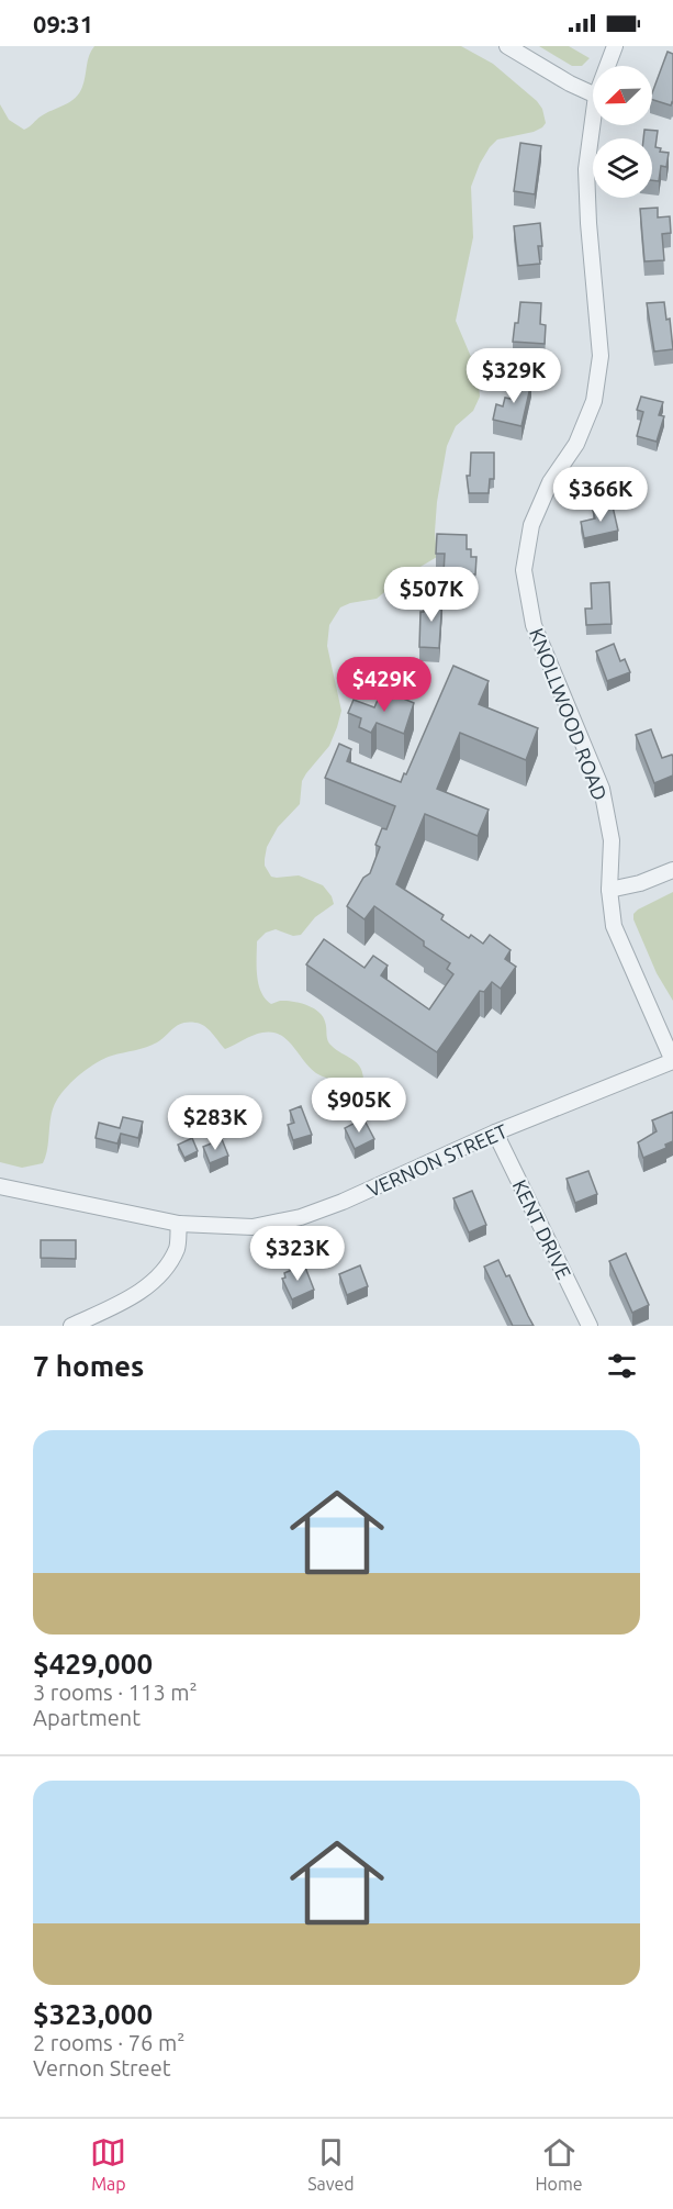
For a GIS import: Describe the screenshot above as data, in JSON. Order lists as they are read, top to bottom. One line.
{"streets":{"street":["KNOLLWOOD ROAD","VERNON STREET","KENT DRIVE"]},"crossings":[["KNOLLWOOD ROAD","VERNON STREET"],["VERNON STREET","KENT DRIVE"]],"north":"bottom left","page":{"status":"09:31","price":["$329K","$366K","$507K","$429K","$905K","$283K","$323K"],"heading":"7 homes","list":[{"name":"$429,000","note":"3 rooms · 113 m² · Apartment"},{"name":"$323,000","note":"2 rooms · 76 m² · Vernon Street"}],"tabs":["Map","Saved","Home"]}}
